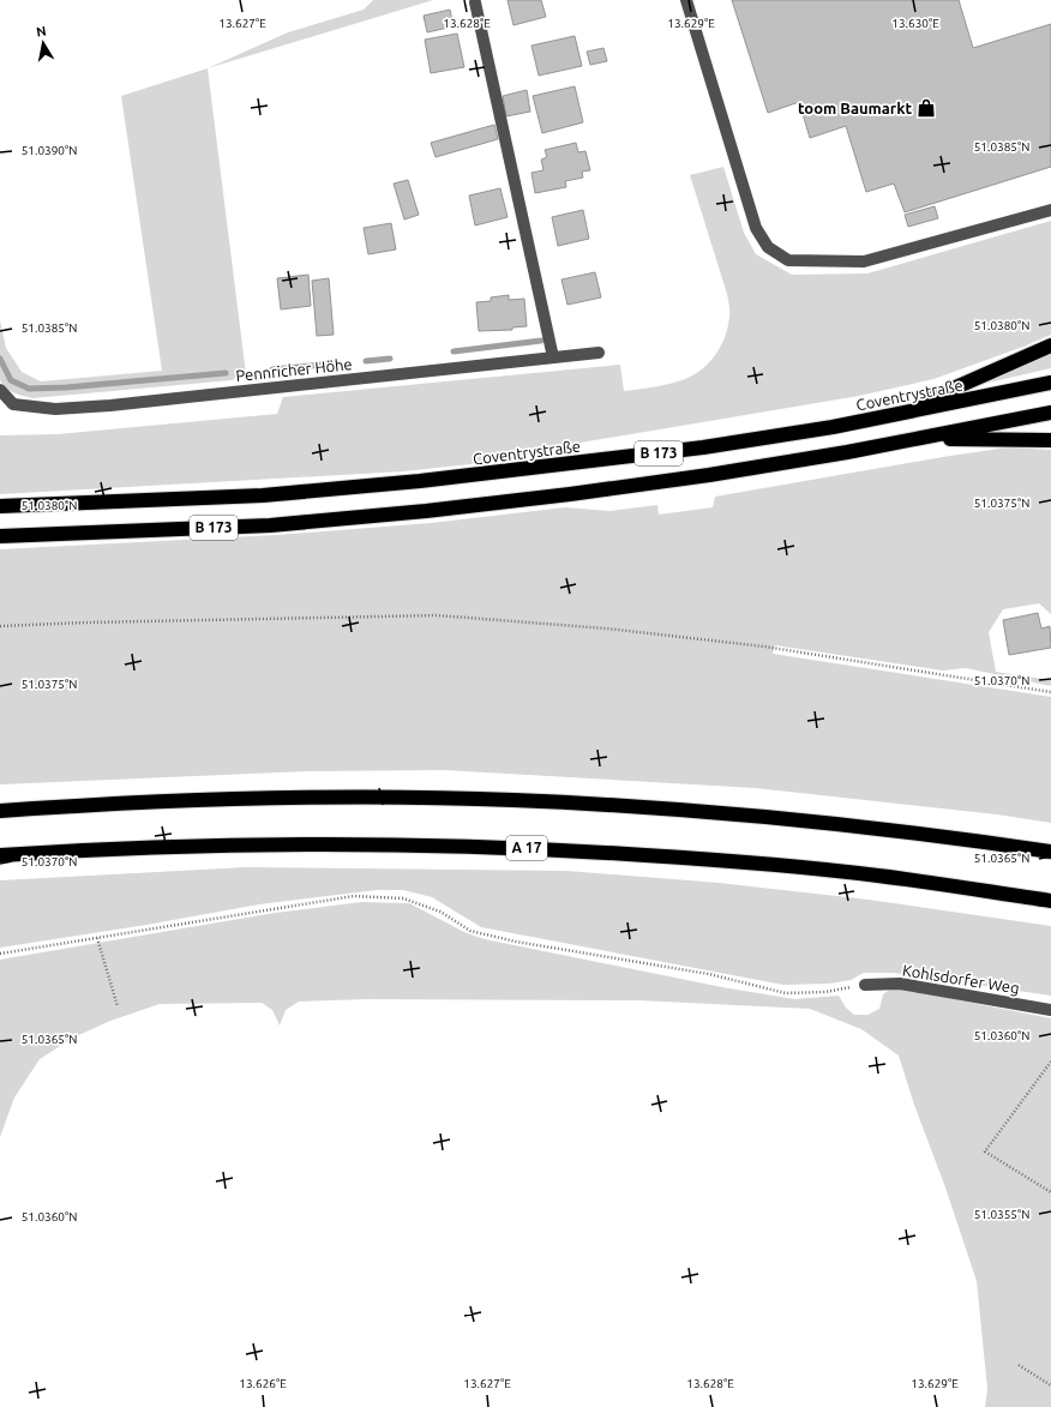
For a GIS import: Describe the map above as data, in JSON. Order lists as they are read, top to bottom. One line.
{"streets":{"highway":["Coventrystraße","B 173","A 17"],"street":["Pennricher Höhe","Kohlsdorfer Weg"]},"places":{"shop":["toom Baumarkt"]},"north":"top","coordinates":["13.627°E","13.628°E","13.629°E","13.630°E","51.0385°N","51.0390°N","51.0380°N","51.0375°N","51.0370°N","51.0365°N","51.0360°N","51.0355°N","13.626°E"]}
